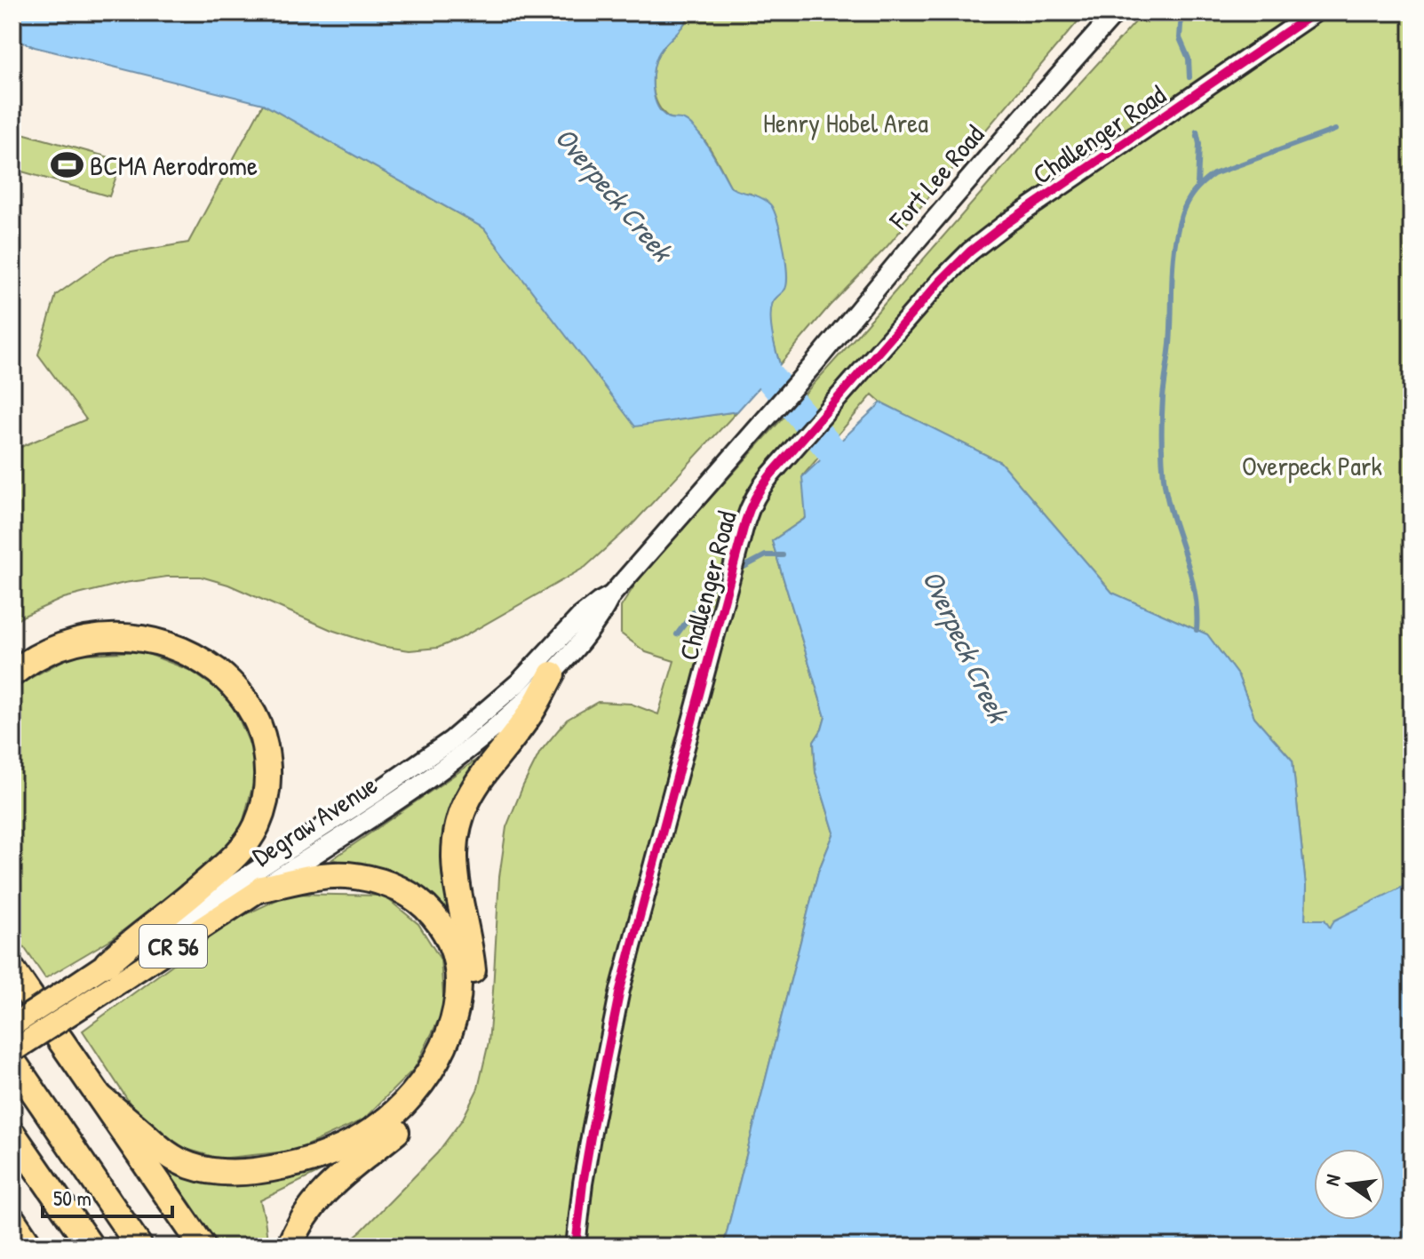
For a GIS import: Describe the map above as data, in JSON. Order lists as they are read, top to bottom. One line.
{"streets":{"main road":["Challenger Road","Fort Lee Road","Degraw Avenue","CR 56"]},"crossings":[["Fort Lee Road","Degraw Avenue"]],"water":["Overpeck Creek"],"parks":["Henry Hobel Area","Overpeck Park"],"places":{"sports":["BCMA Aerodrome"]},"scale_bar":"50 m","north":"left"}
